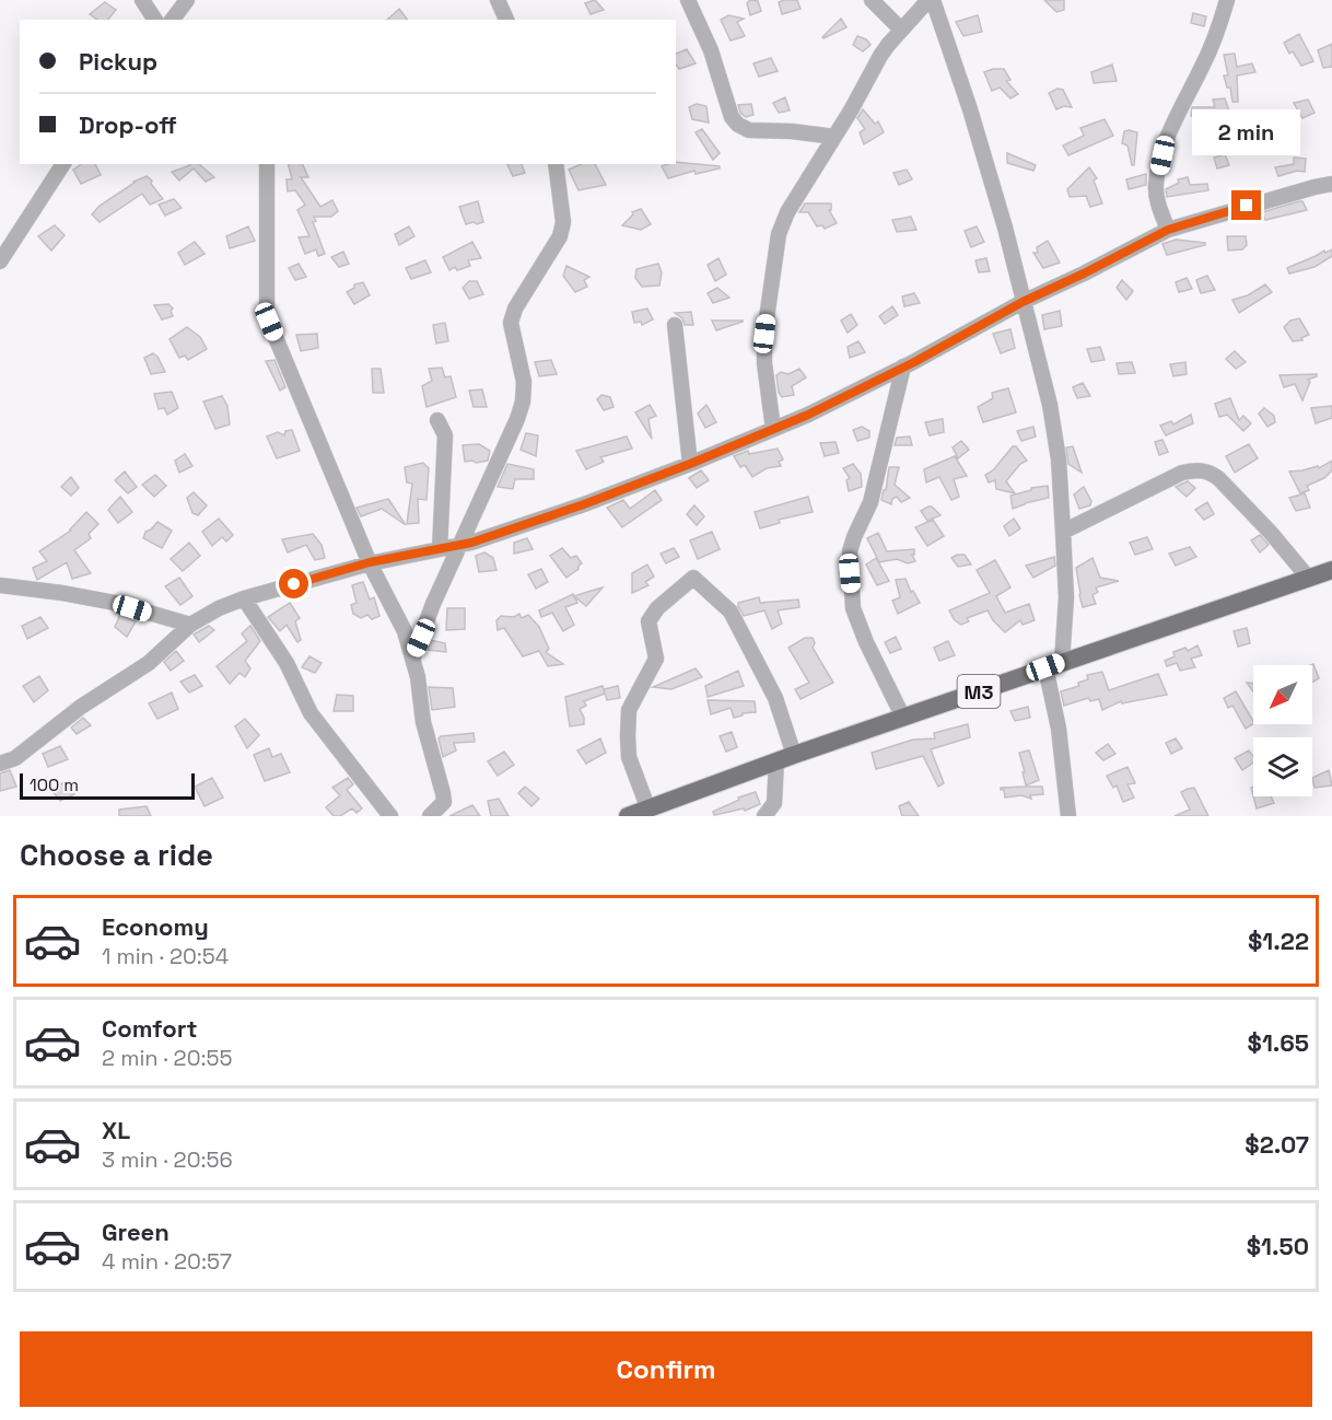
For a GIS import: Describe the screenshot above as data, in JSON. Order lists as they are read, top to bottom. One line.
{"streets":{"main road":["M3"]},"scale_bar":"100 m","north":"bottom left","page":{"banner":["Pickup","Drop-off"],"bubble":"2 min","scale":"100 m","heading":"Choose a ride","list":[{"name":"Economy","note":"1 min · 20:54","value":"$1.22"},{"name":"Comfort","note":"2 min · 20:55","value":"$1.65"},{"name":"XL","note":"3 min · 20:56","value":"$2.07"},{"name":"Green","note":"4 min · 20:57","value":"$1.50"}],"buttons":"Confirm"}}
